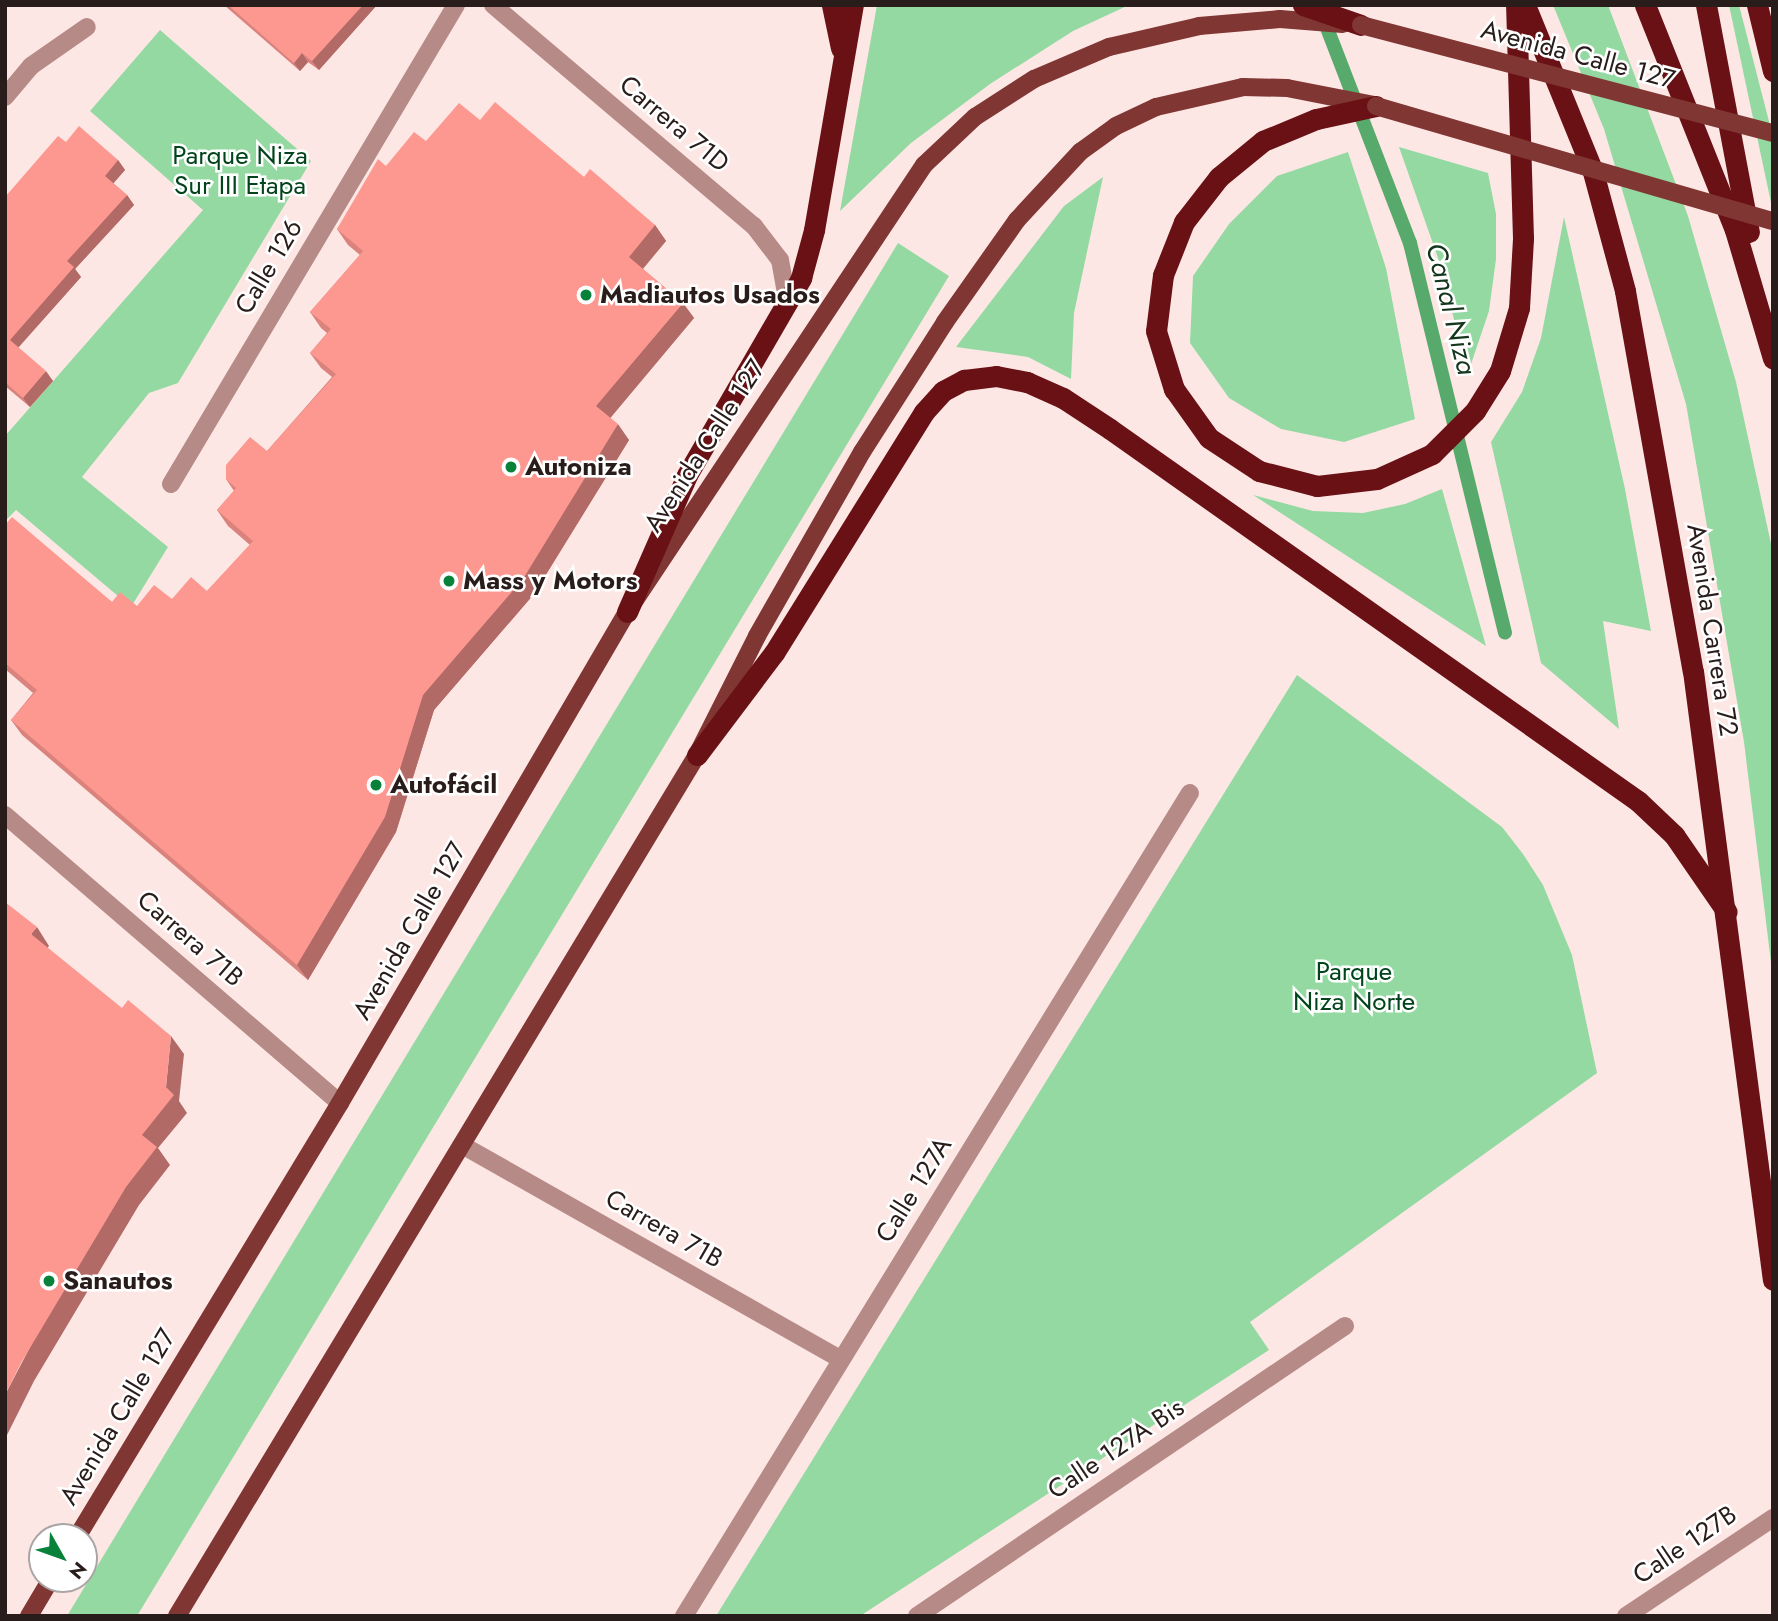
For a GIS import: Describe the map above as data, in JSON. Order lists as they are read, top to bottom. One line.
{"streets":{"highway":["Avenida Carrera 72"],"main road":["Avenida Calle 127"],"street":["Carrera 71D","Calle 126","Carrera 71B","Calle 127A","Calle 127A Bis","Calle 127B"]},"crossings":[["Avenida Calle 127","Carrera 71B"],["Carrera 71B","Calle 127A"]],"water":["Canal Niza"],"parks":["Parque Niza Sur III Etapa","Parque Niza Norte"],"places":["Madiautos Usados","Autoniza","Mass y Motors","Autofácil","Sanautos"],"north":"bottom right"}
